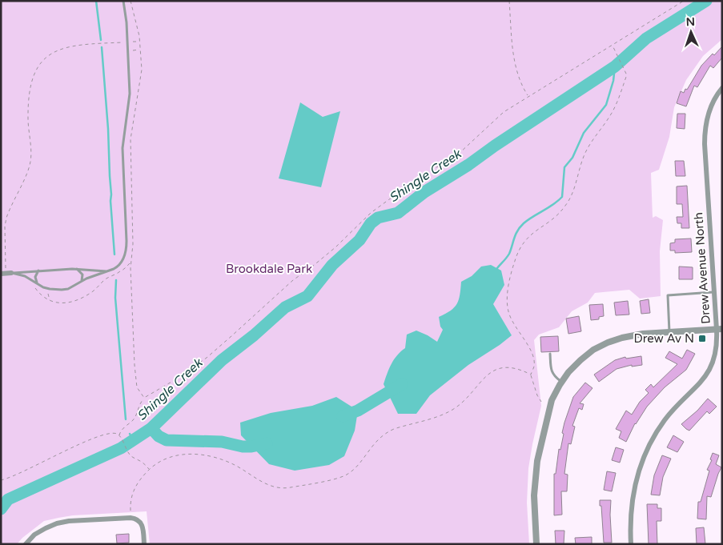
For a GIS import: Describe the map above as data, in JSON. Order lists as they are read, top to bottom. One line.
{"streets":{"street":["Drew Avenue North"]},"water":["Shingle Creek"],"parks":["Brookdale Park"],"places":{"transit":["Drew Av N"]},"north":"top"}
